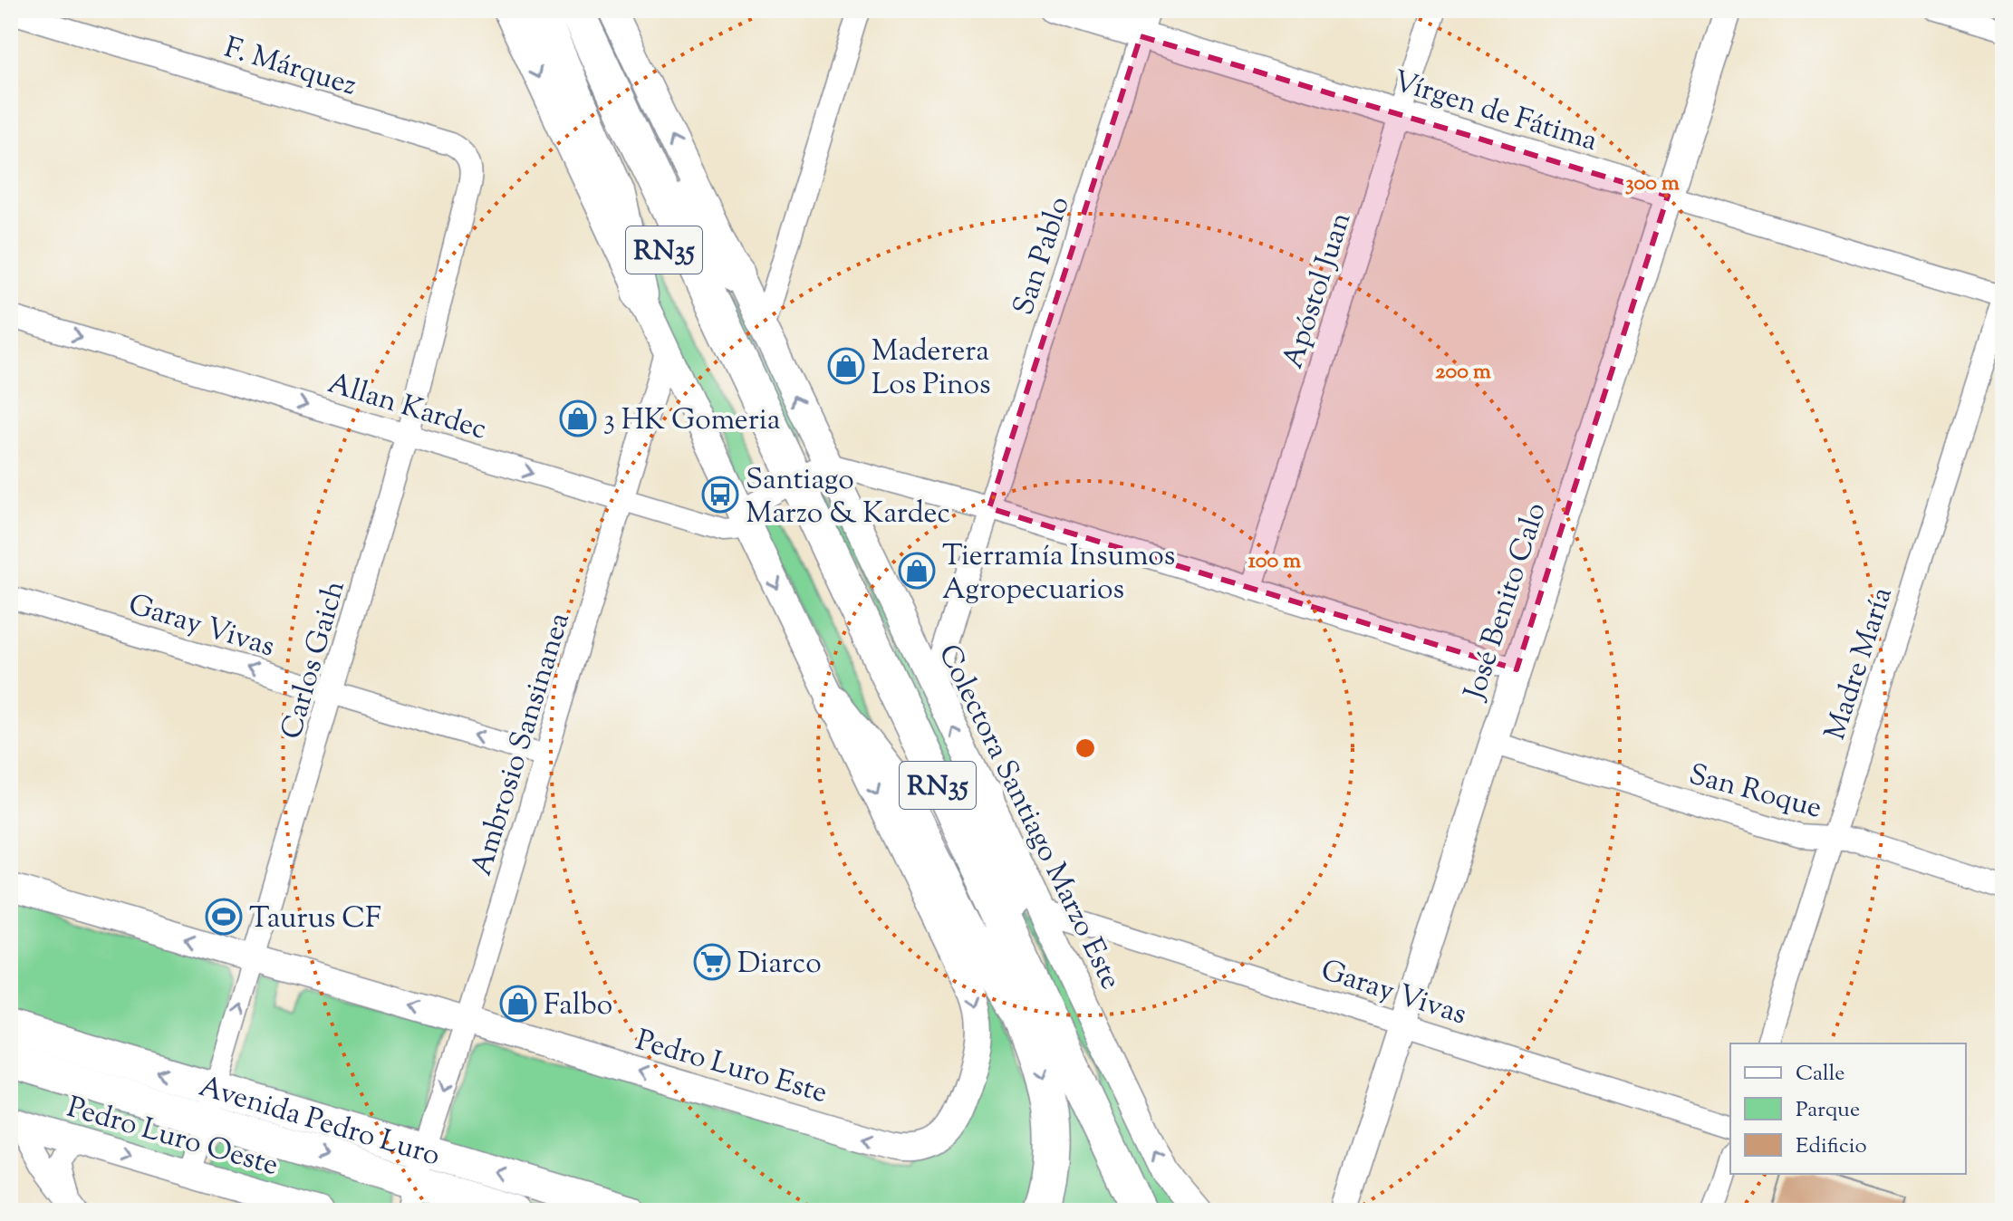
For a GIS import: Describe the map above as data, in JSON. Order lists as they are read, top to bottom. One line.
{"streets":{"highway":["RN35"],"main road":["Avenida Pedro Luro"],"street":["F. Márquez","Vírgen de Fátima","San Pablo","Apóstol Juan","Allan Kardec","José Benito Calo","Garay Vivas","Carlos Gaich","Madre María","Ambrosio Sansinanea","San Roque","Colectora Santiago Marzo Este","Pedro Luro Este","Pedro Luro Oeste"]},"crossings":[["F. Márquez","Carlos Gaich"],["Vírgen de Fátima","San Pablo"],["Vírgen de Fátima","Apóstol Juan"],["Vírgen de Fátima","José Benito Calo"],["Vírgen de Fátima","Madre María"],["San Pablo","Colectora Santiago Marzo Este"],["Allan Kardec","Carlos Gaich"],["Allan Kardec","Ambrosio Sansinanea"],["José Benito Calo","Garay Vivas"],["José Benito Calo","San Roque"],["Garay Vivas","Carlos Gaich"],["Garay Vivas","Ambrosio Sansinanea"],["Garay Vivas","Colectora Santiago Marzo Este"],["Carlos Gaich","Pedro Luro Este"],["Carlos Gaich","Avenida Pedro Luro"],["Carlos Gaich","Pedro Luro Oeste"],["Madre María","San Roque"],["Ambrosio Sansinanea","Pedro Luro Este"],["Ambrosio Sansinanea","Avenida Pedro Luro"]],"one_way":["Allan Kardec","Garay Vivas","Pedro Luro Oeste"],"places":{"shop":["Maderera Los Pinos","3 HK Gomeria","Tierramía Insumos Agropecuarios","Falbo"],"bus stop":["Santiago Marzo & Kardec"],"sports":["Taurus CF"],"supermarket":["Diarco"]},"legend":["Calle","Parque","Edificio"],"rings":["300 m","200 m","100 m"]}
